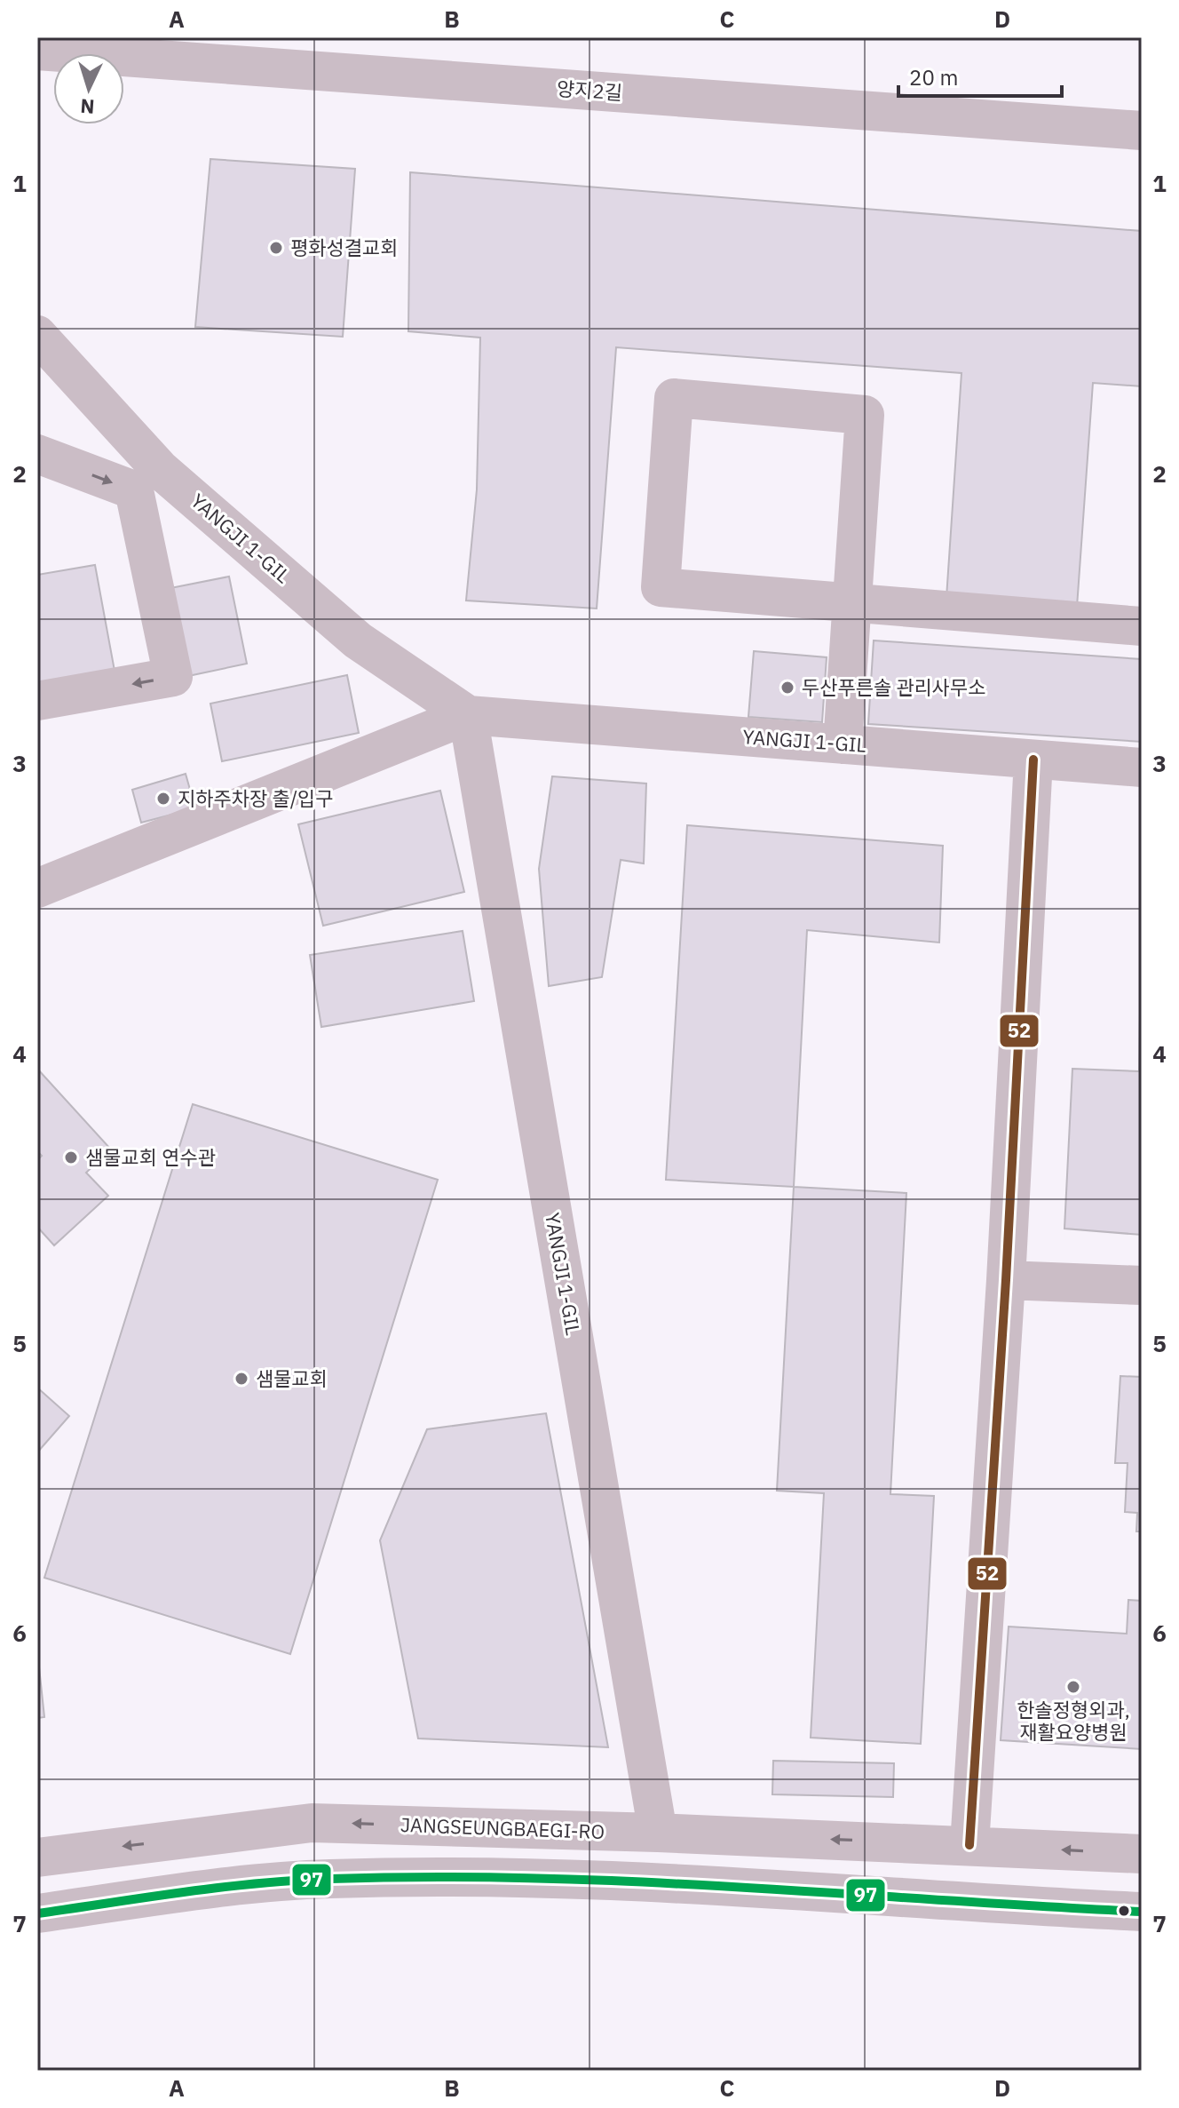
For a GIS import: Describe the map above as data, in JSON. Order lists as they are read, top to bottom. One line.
{"streets":{"street":["양지2길","YANGJI 1-GIL","JANGSEUNGBAEGI-RO"]},"crossings":[["YANGJI 1-GIL","JANGSEUNGBAEGI-RO"]],"places":["평화성결교회","두산푸른솔 관리사무소","지하주차장 출/입구","샘물교회 연수관","샘물교회","한솔정형외과, 재활요양병원"],"lines":["transit line 52","transit line 97"],"scale_bar":"20 m","north":"bottom","grid":{"columns":["A","B","C","D"],"rows":["1","2","3","4","5","6","7"]}}
